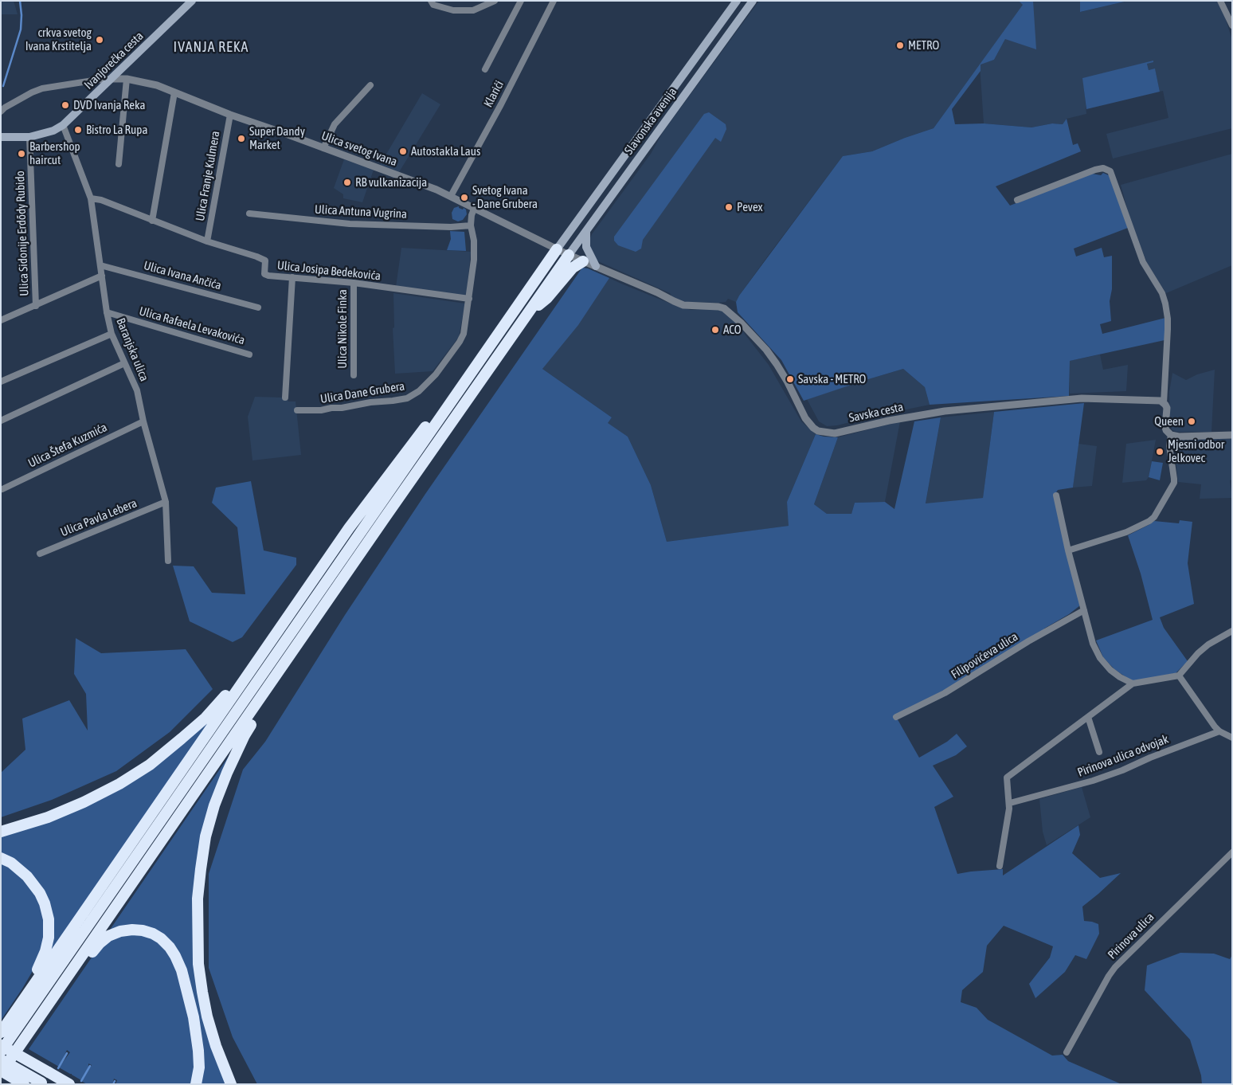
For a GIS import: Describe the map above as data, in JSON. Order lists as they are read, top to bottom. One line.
{"streets":{"main road":["Ivanjorečka cesta","Slavonska avenija"],"street":["Klarići","Ulica svetog Ivana","Ulica Franje Kulmera","Ulica Antuna Vugrina","Ulica Sidonije Erdődy Rubido","Ulica Josipa Bedekovića","Ulica Ivana Ančića","Ulica Rafaela Levakovića","Ulica Nikole Finka","Baranjska ulica","Ulica Dane Grubera","Savska cesta","Ulica Štefa Kuzmića","Ulica Pavla Lebera","Filipovićeva ulica","Pirinova ulica odvojak","Pirinova ulica"]},"crossings":[["Ivanjorečka cesta","Ulica svetog Ivana"],["Ivanjorečka cesta","Ulica Sidonije Erdődy Rubido"],["Ivanjorečka cesta","Baranjska ulica"],["Klarići","Ulica svetog Ivana"],["Slavonska avenija","Ulica svetog Ivana"],["Slavonska avenija","Savska cesta"],["Ulica svetog Ivana","Ulica Franje Kulmera"],["Ulica svetog Ivana","Ulica Dane Grubera"],["Ulica svetog Ivana","Savska cesta"],["Ulica Franje Kulmera","Ulica Josipa Bedekovića"],["Ulica Antuna Vugrina","Ulica Dane Grubera"],["Ulica Josipa Bedekovića","Ulica Nikole Finka"],["Ulica Josipa Bedekovića","Baranjska ulica"],["Ulica Josipa Bedekovića","Ulica Dane Grubera"],["Ulica Ivana Ančića","Baranjska ulica"],["Ulica Rafaela Levakovića","Baranjska ulica"],["Baranjska ulica","Ulica Štefa Kuzmića"],["Baranjska ulica","Ulica Pavla Lebera"]],"districts":["IVANJA REKA"],"places":["crkva svetog Ivana Krstitelja","METRO","DVD Ivanja Reka","Bistro La Rupa","Super Dandy Market","Autostakla Laus","Barbershop haircut","RB vulkanizacija","Svetog Ivana - Dane Grubera","Pevex","ACO","Savska - METRO","Queen","Mjesni odbor Jelkovec"]}
